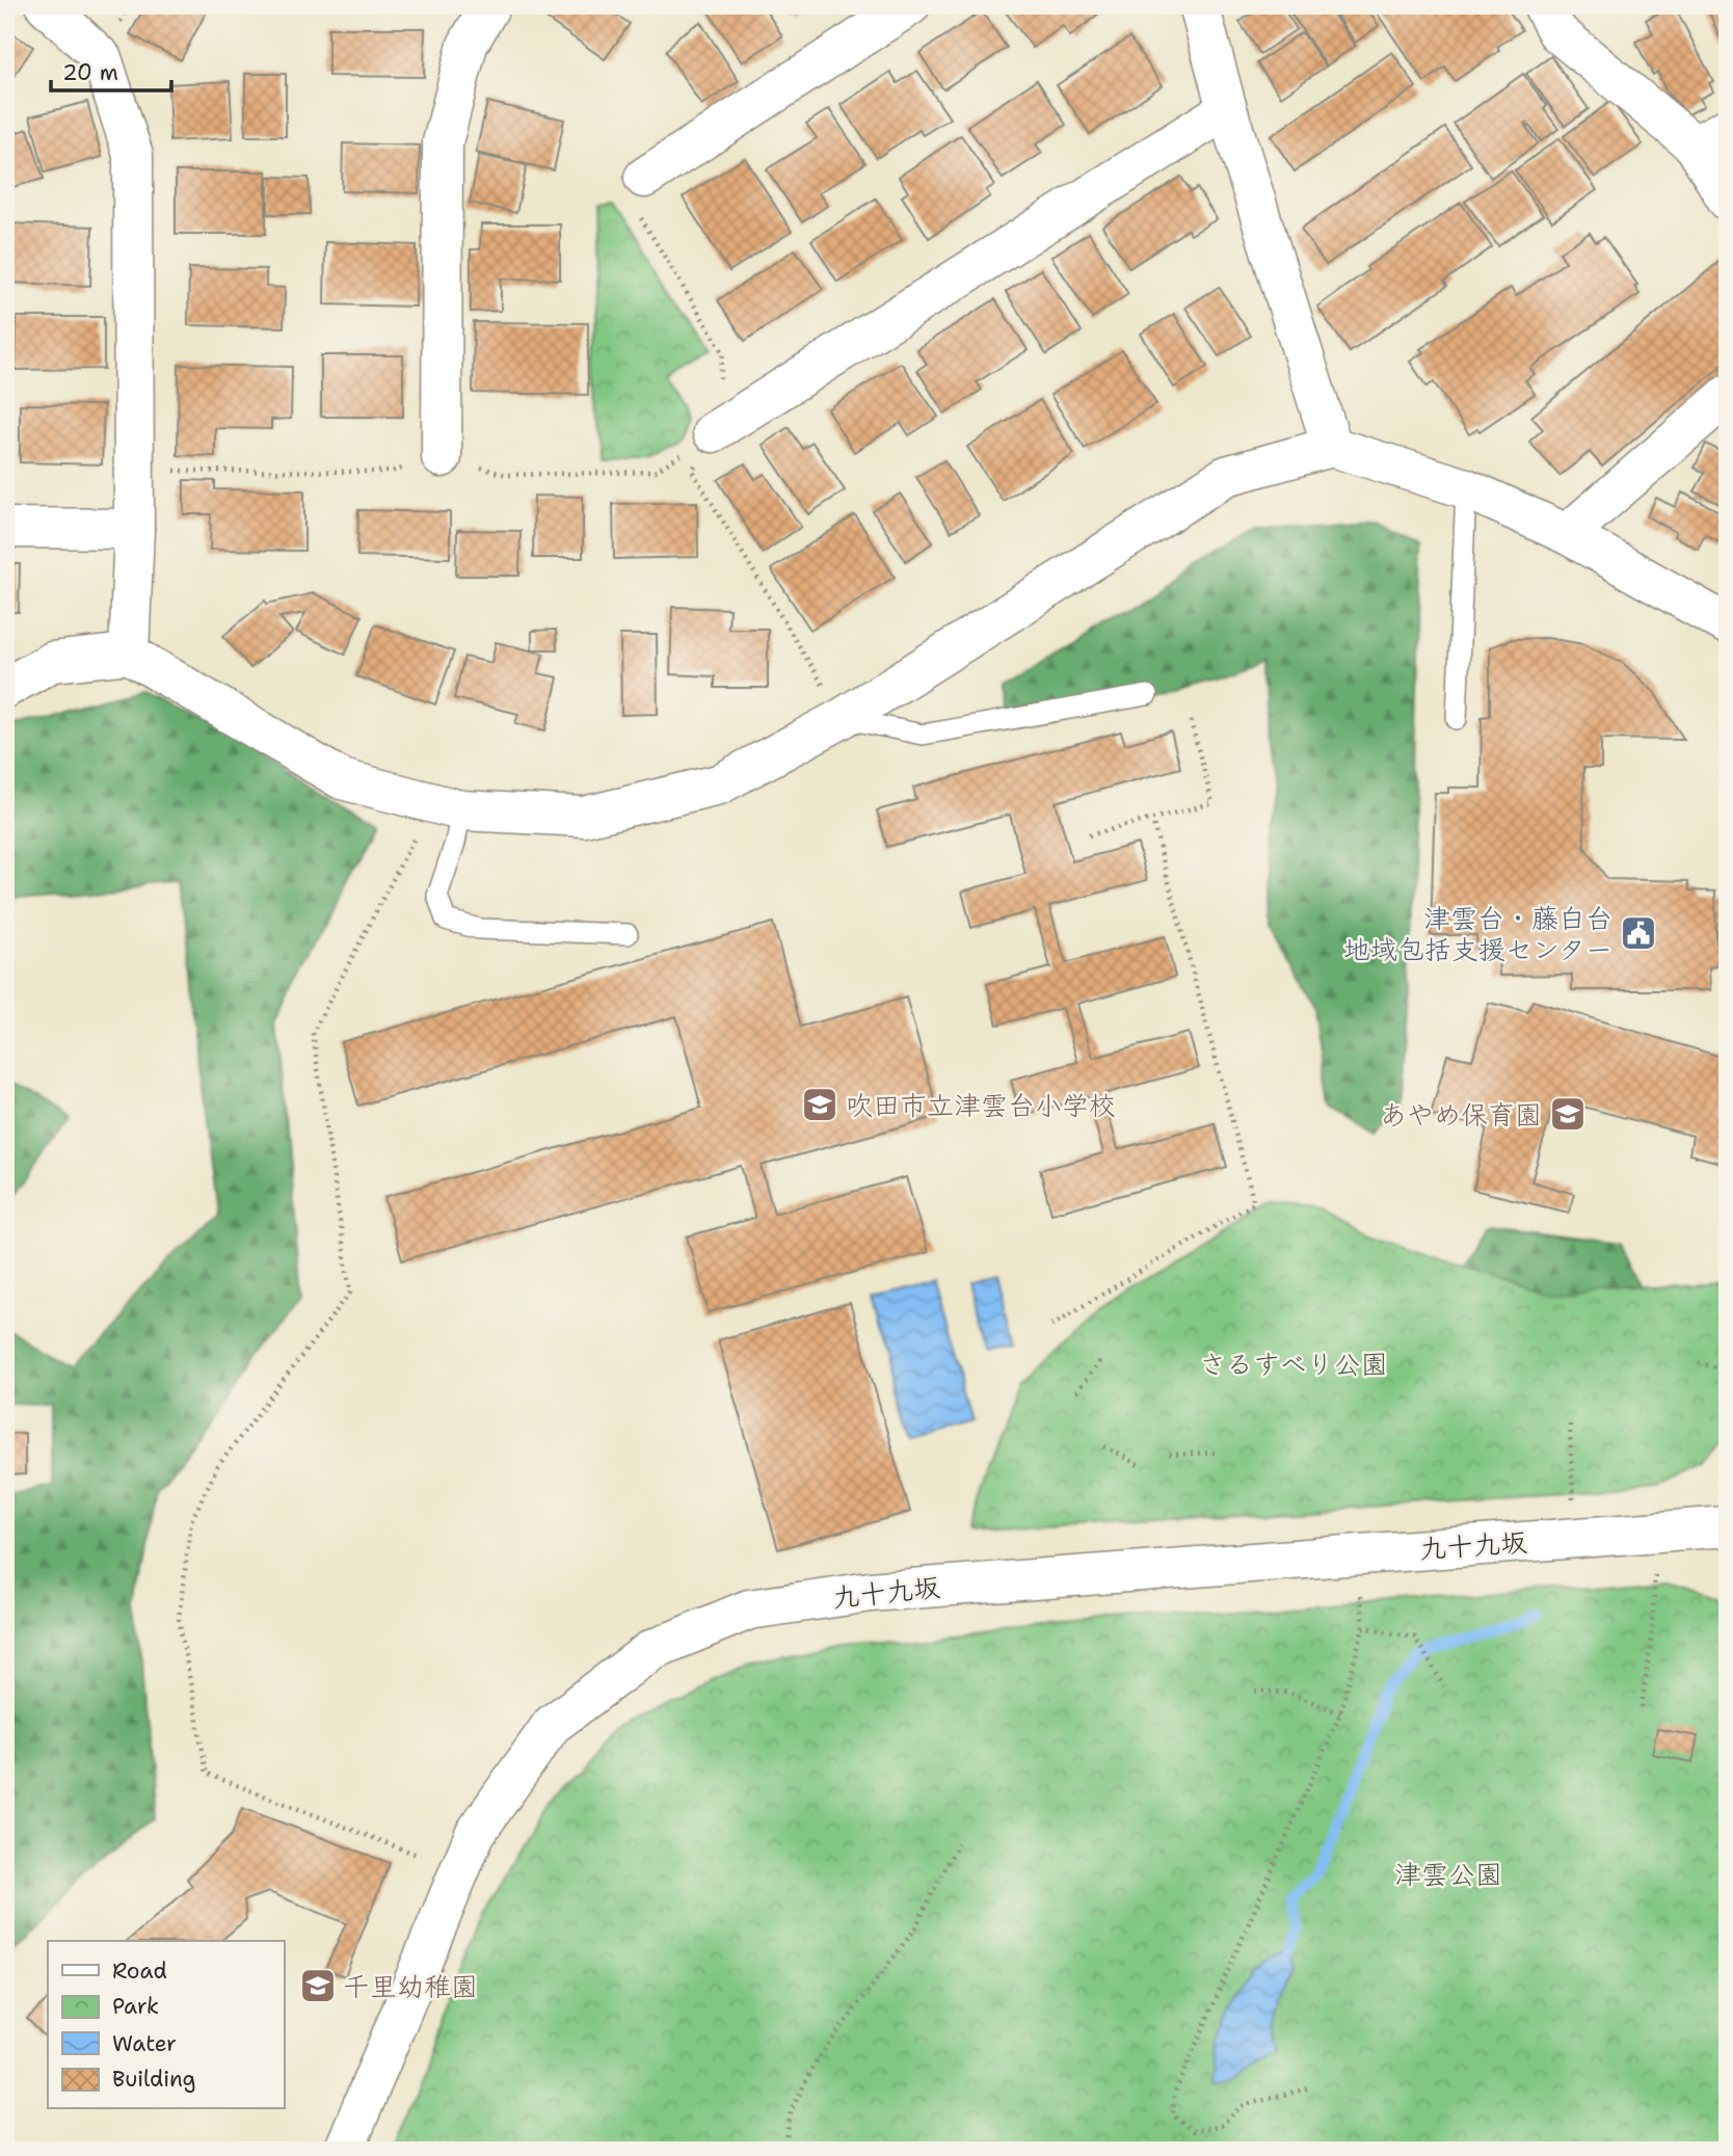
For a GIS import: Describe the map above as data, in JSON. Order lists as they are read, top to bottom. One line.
{"streets":{"street":["九十九坂"]},"parks":["さるすべり公園","津雲公園"],"places":{"public building":["津雲台・藤白台 地域包括支援センター"],"school or university":["吹田市立津雲台小学校","あやめ保育園","千里幼稚園"]},"legend":["Road","Park","Water","Building"],"scale_bar":"20 m"}
